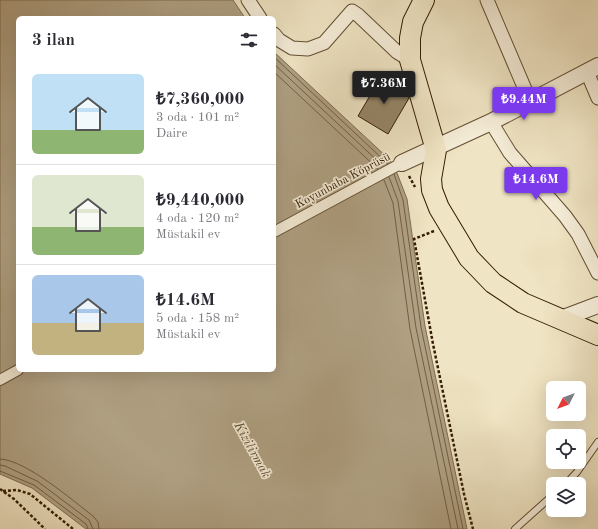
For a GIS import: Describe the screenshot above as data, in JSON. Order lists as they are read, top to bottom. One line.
{"streets":{"street":["Koyunbaba Köprüsü"]},"water":["Kizilirmak"],"north":"bottom left","page":{"heading":"3 ilan","list":[{"name":"₺7,360,000","note":"3 oda · 101 m² · Daire"},{"name":"₺9,440,000","note":"4 oda · 120 m² · Müstakil ev"},{"name":"₺14.6M","note":"5 oda · 158 m² · Müstakil ev"}],"price":["₺7.36M","₺9.44M","₺14.6M"]}}
